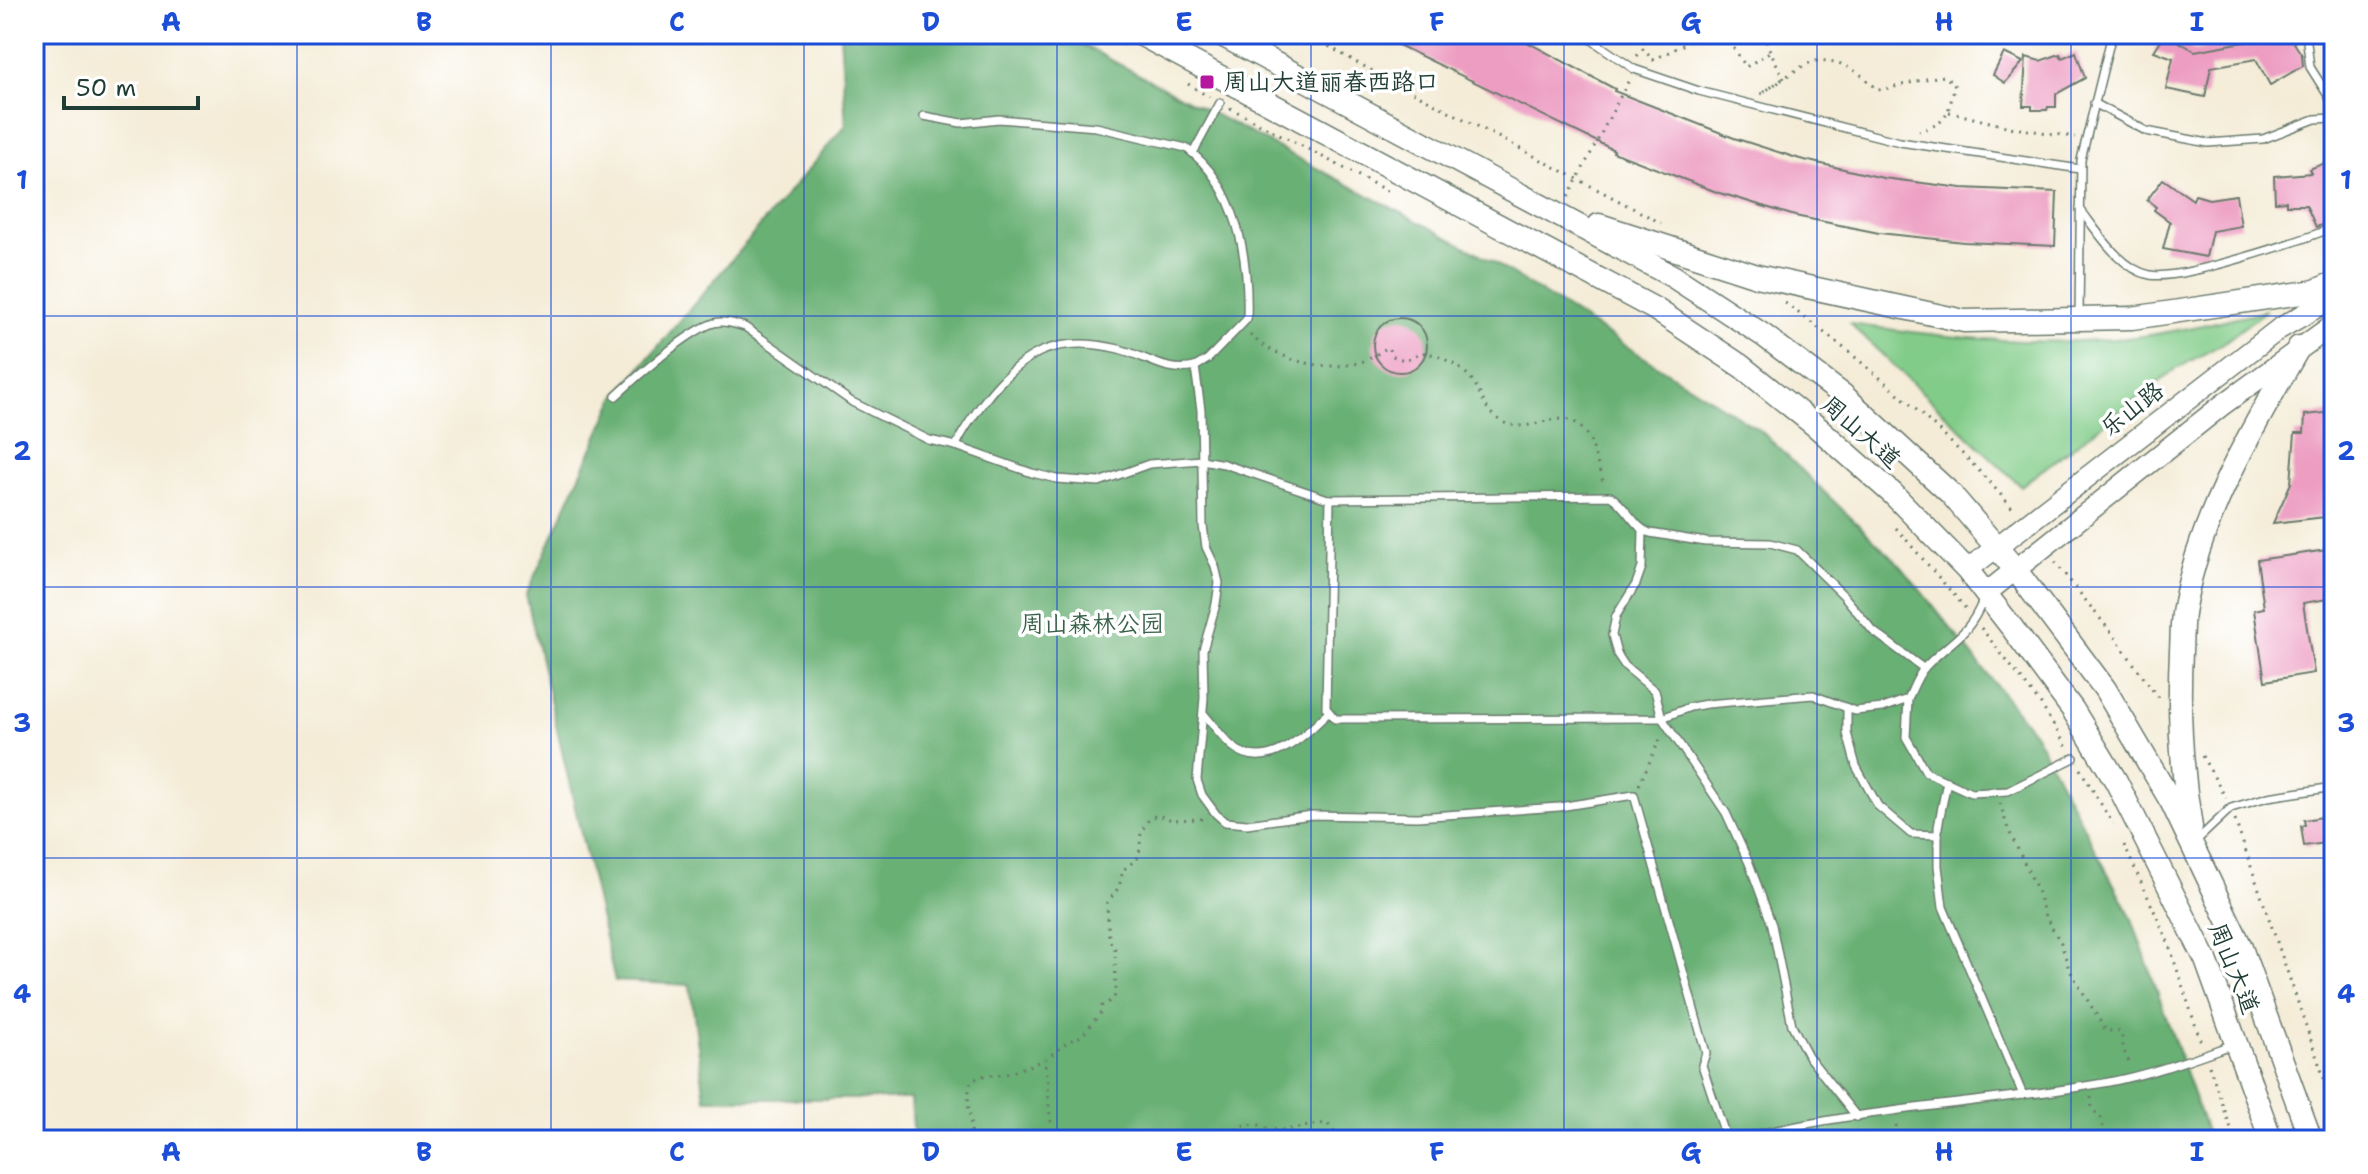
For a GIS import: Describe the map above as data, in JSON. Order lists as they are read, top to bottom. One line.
{"streets":{"main road":["乐山路","周山大道"]},"crossings":[["乐山路","周山大道"]],"parks":["周山森林公园"],"places":{"transit":["周山大道丽春西路口"]},"scale_bar":"50 m","grid":{"columns":["A","B","C","D","E","F","G","H","I"],"rows":["1","2","3","4"]}}
